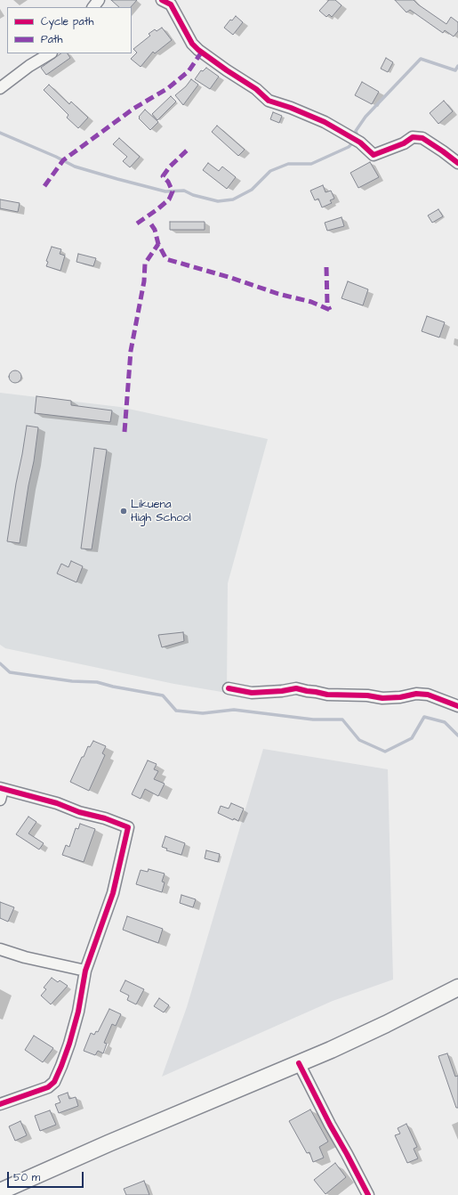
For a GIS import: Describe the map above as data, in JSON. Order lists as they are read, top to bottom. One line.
{"places":["Likuena High School"],"legend":["Cycle path","Path"],"scale_bar":"50 m"}
